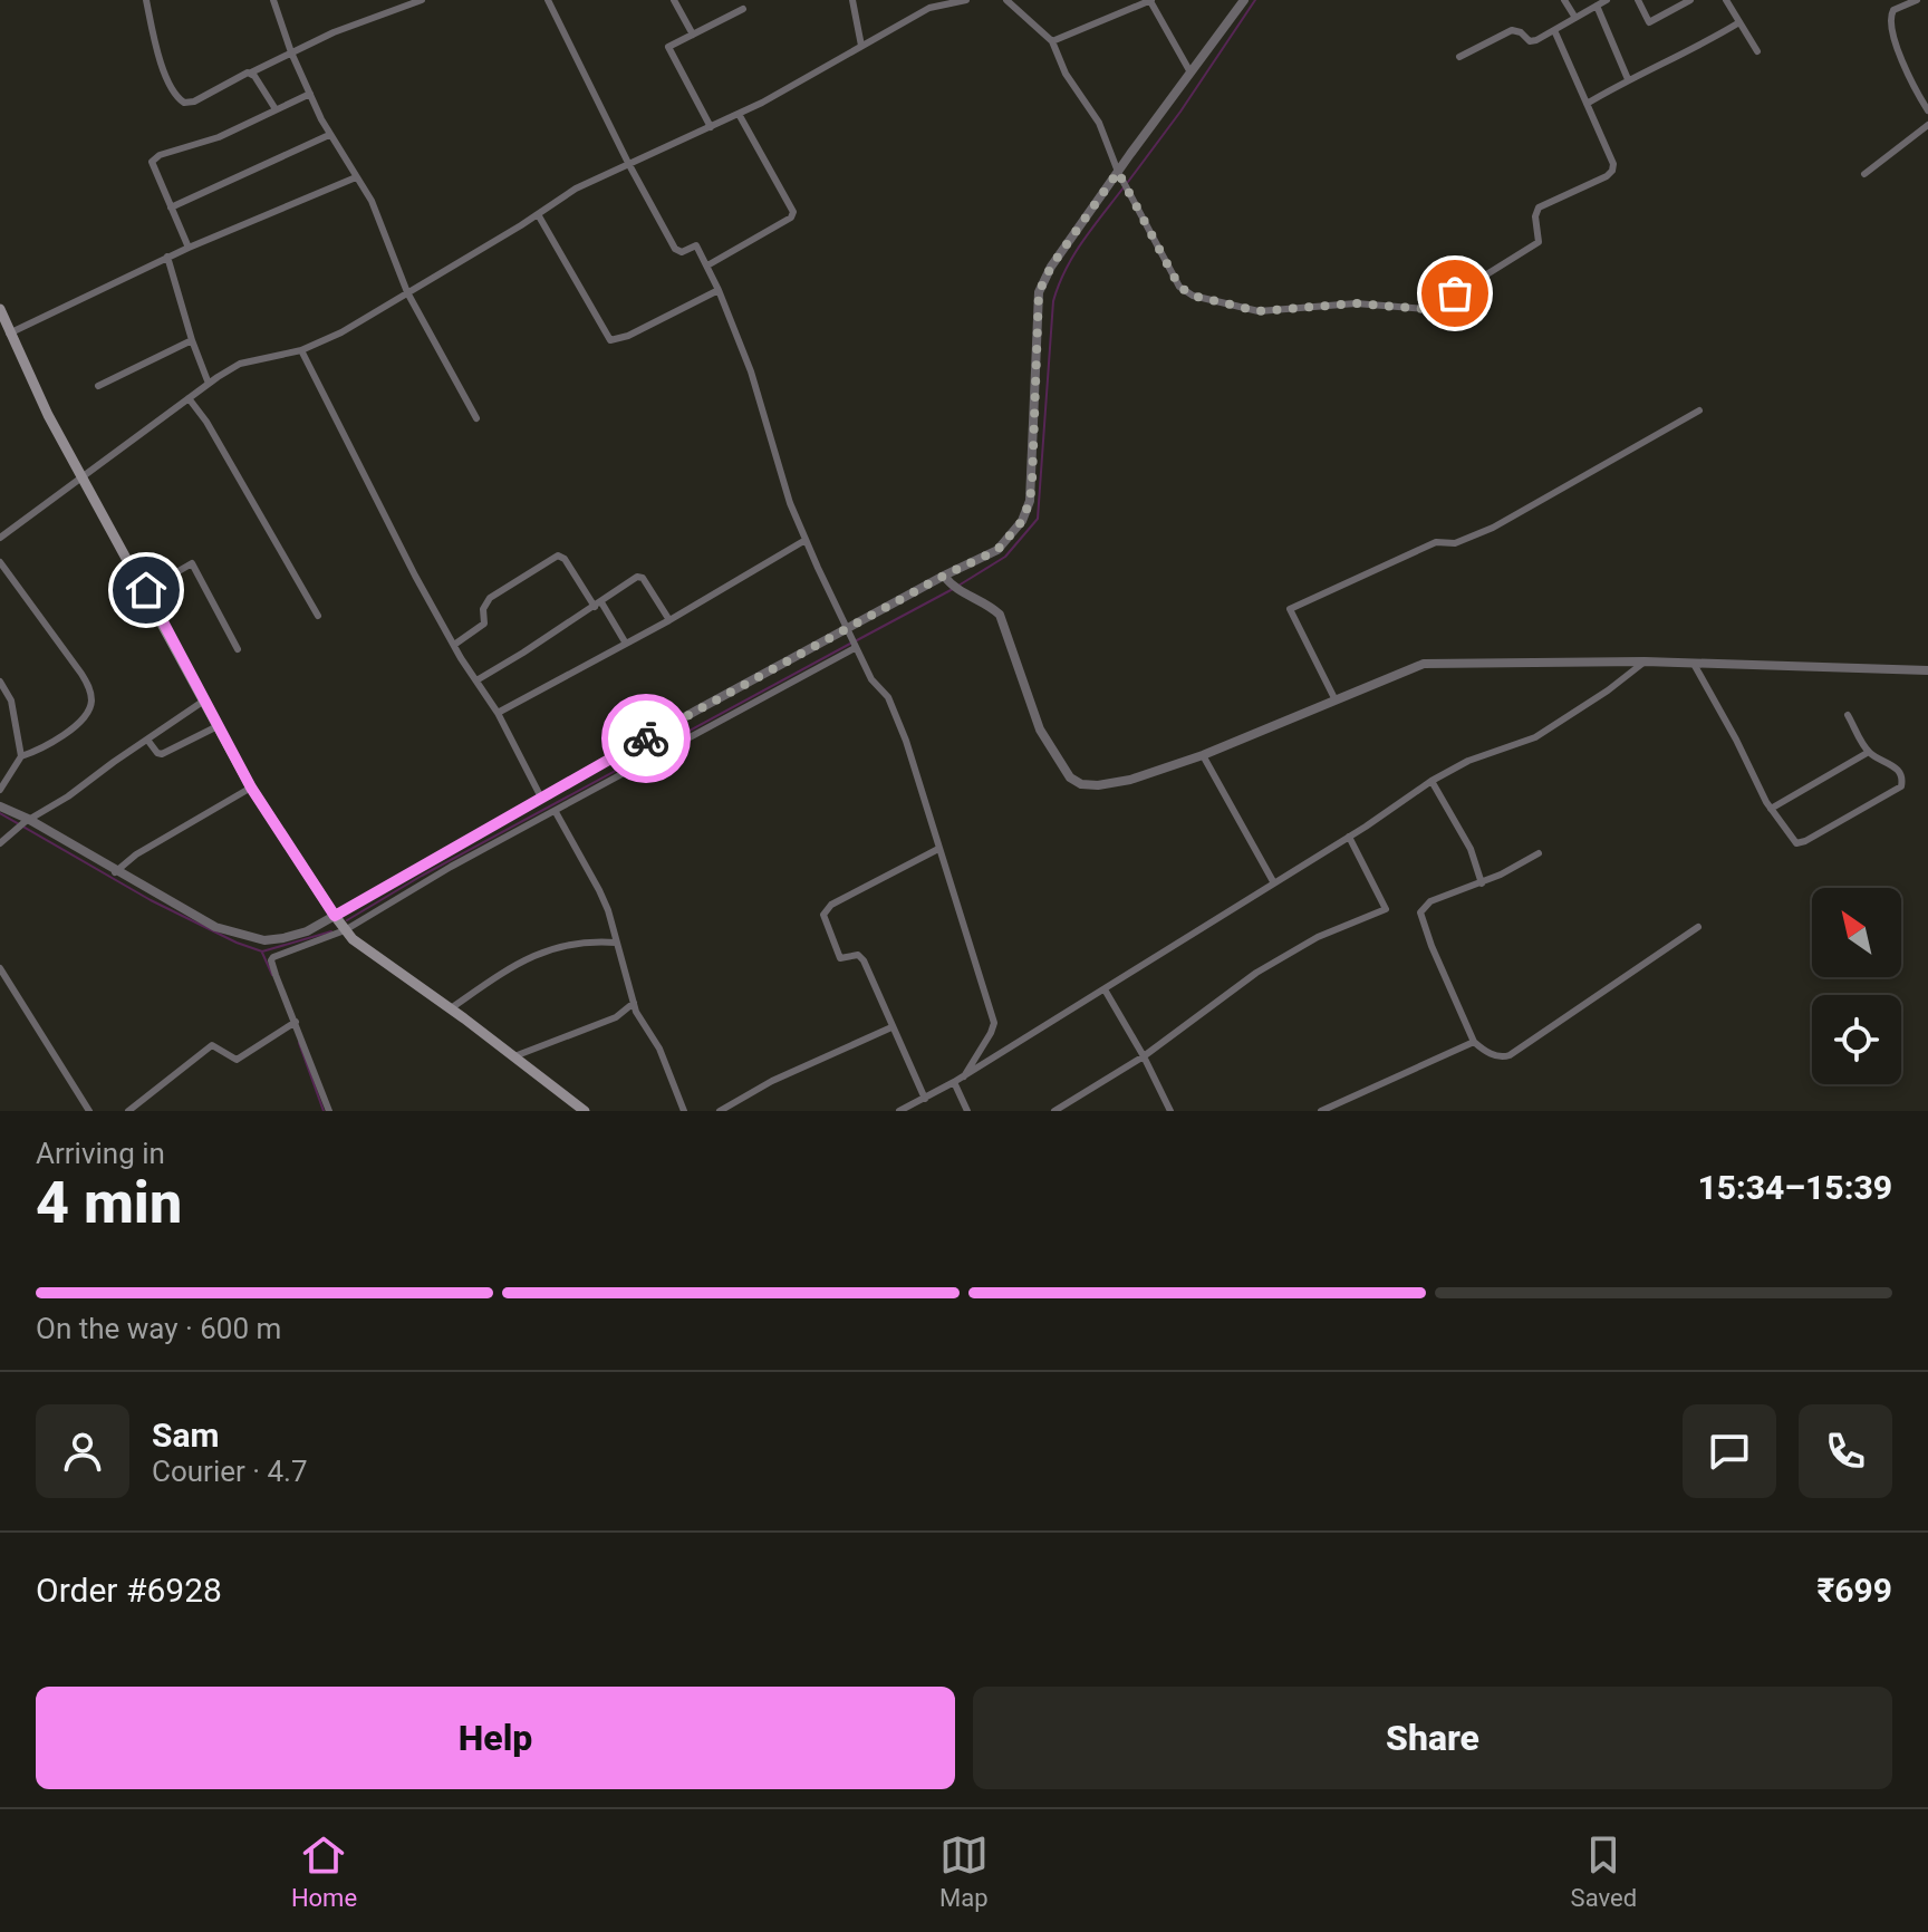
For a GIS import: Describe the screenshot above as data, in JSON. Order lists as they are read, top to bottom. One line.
{"north":"top left","page":{"heading":["4 min","Arriving in","15:34–15:39"],"panel":["Sam","Courier · 4.7","Order #6928","₹699"],"bar":"On the way · 600 m","buttons":["Help","Share"],"tabs":["Home","Map","Saved"]}}
